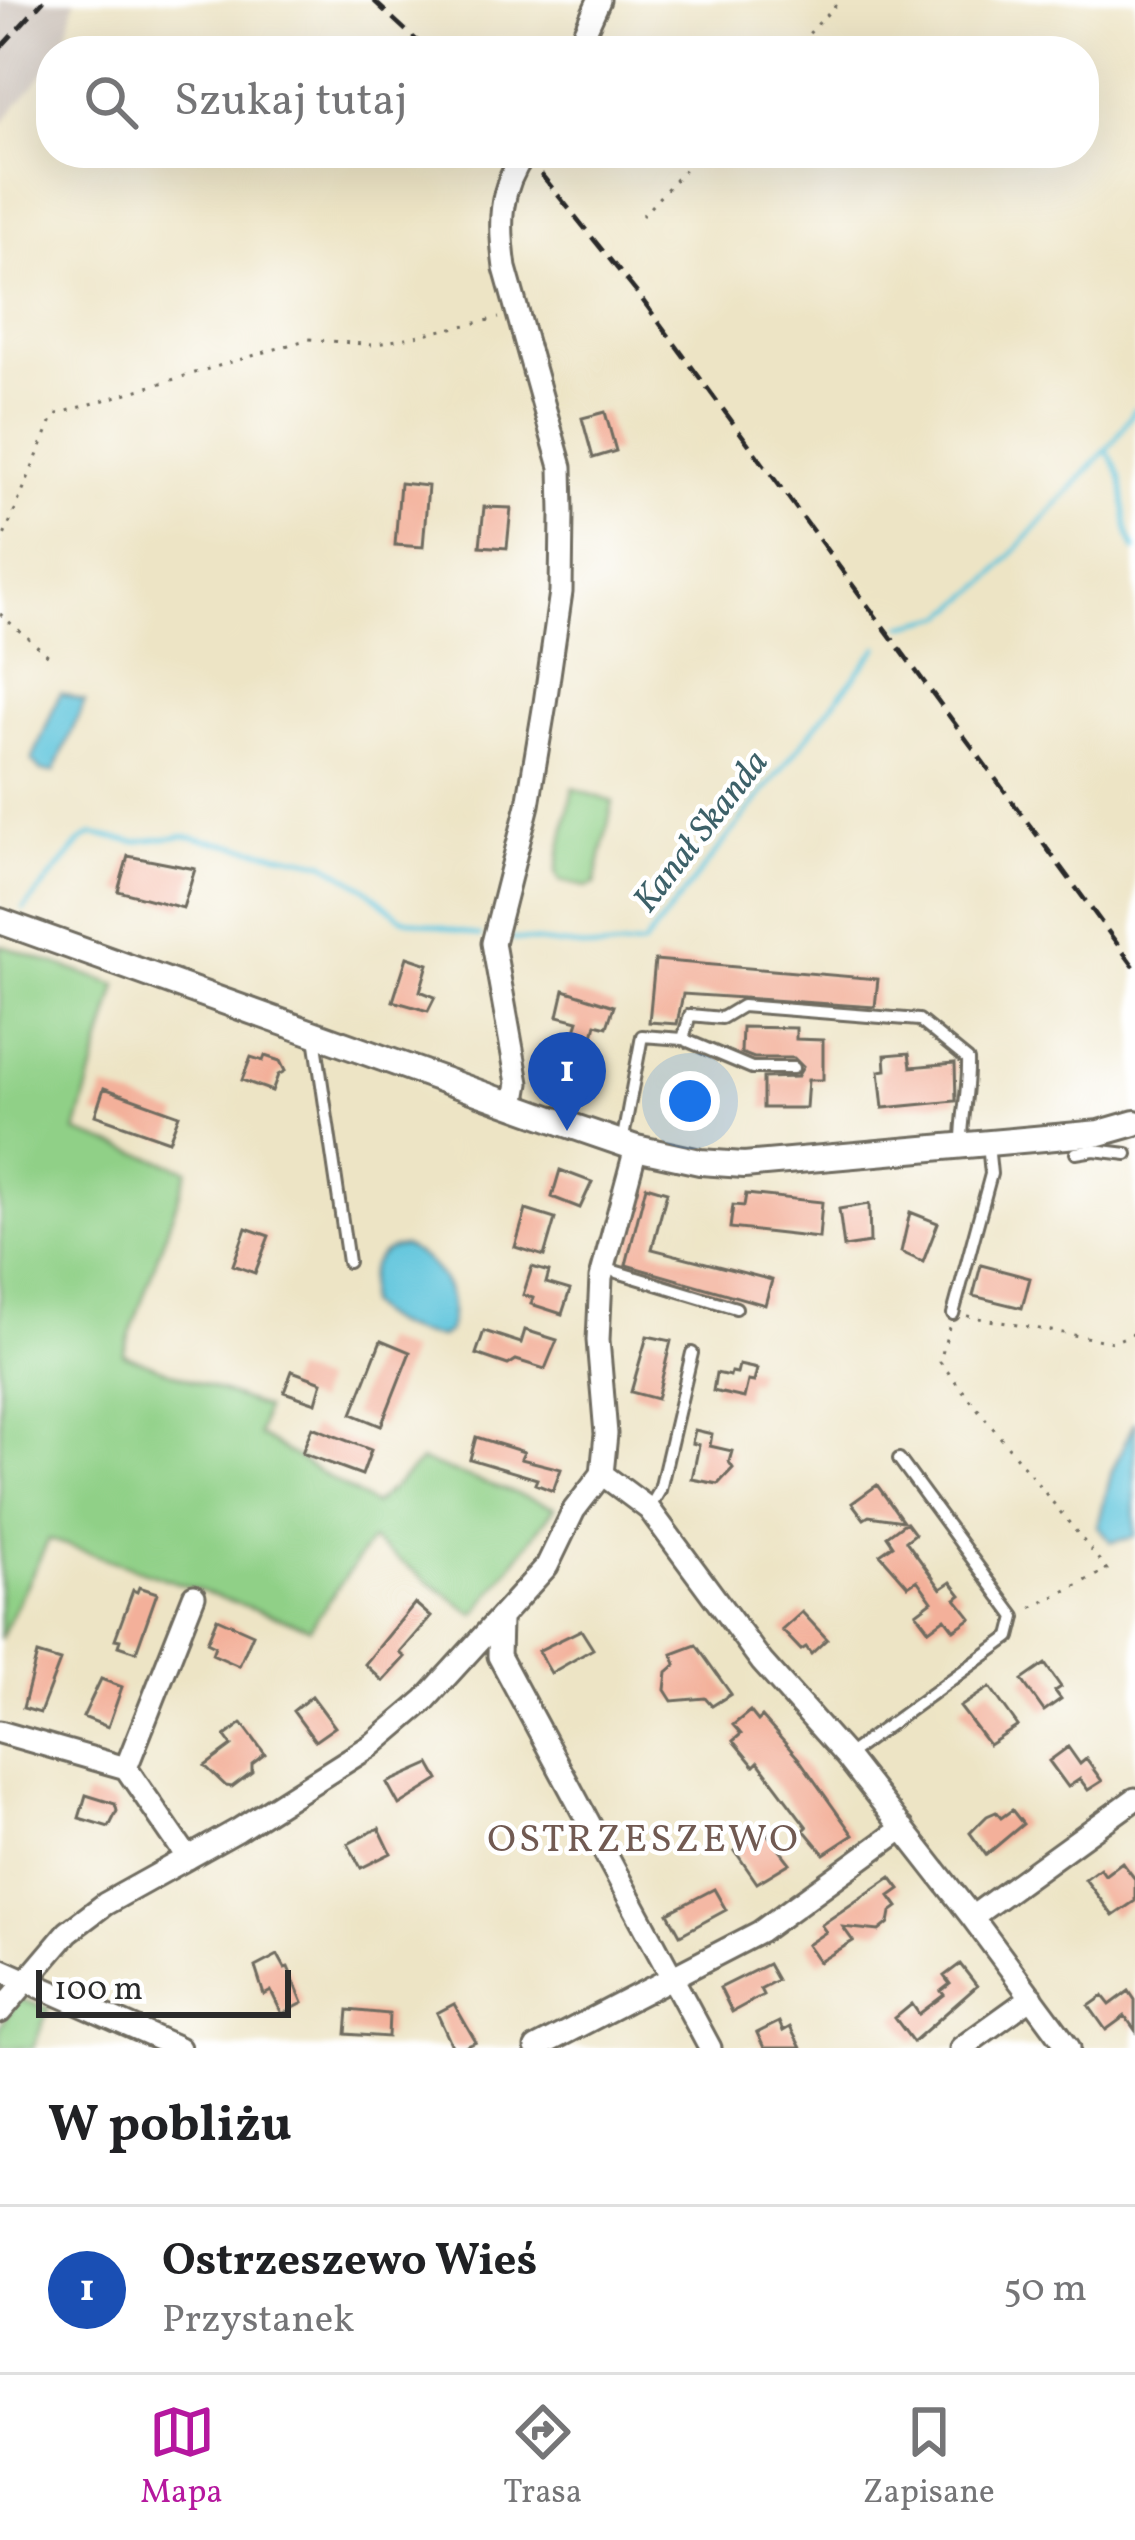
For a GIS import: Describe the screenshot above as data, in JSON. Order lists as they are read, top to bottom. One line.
{"districts":["OSTRZESZEWO"],"water":["Kanał Skanda"],"scale_bar":"100 m","page":{"search":"Szukaj tutaj","pins":"1","scale":"100 m","heading":"W pobliżu","list":[{"mark":"1","name":"Ostrzeszewo Wieś","note":"Przystanek","value":"50 m"}],"nav":["Mapa","Trasa","Zapisane"]}}
